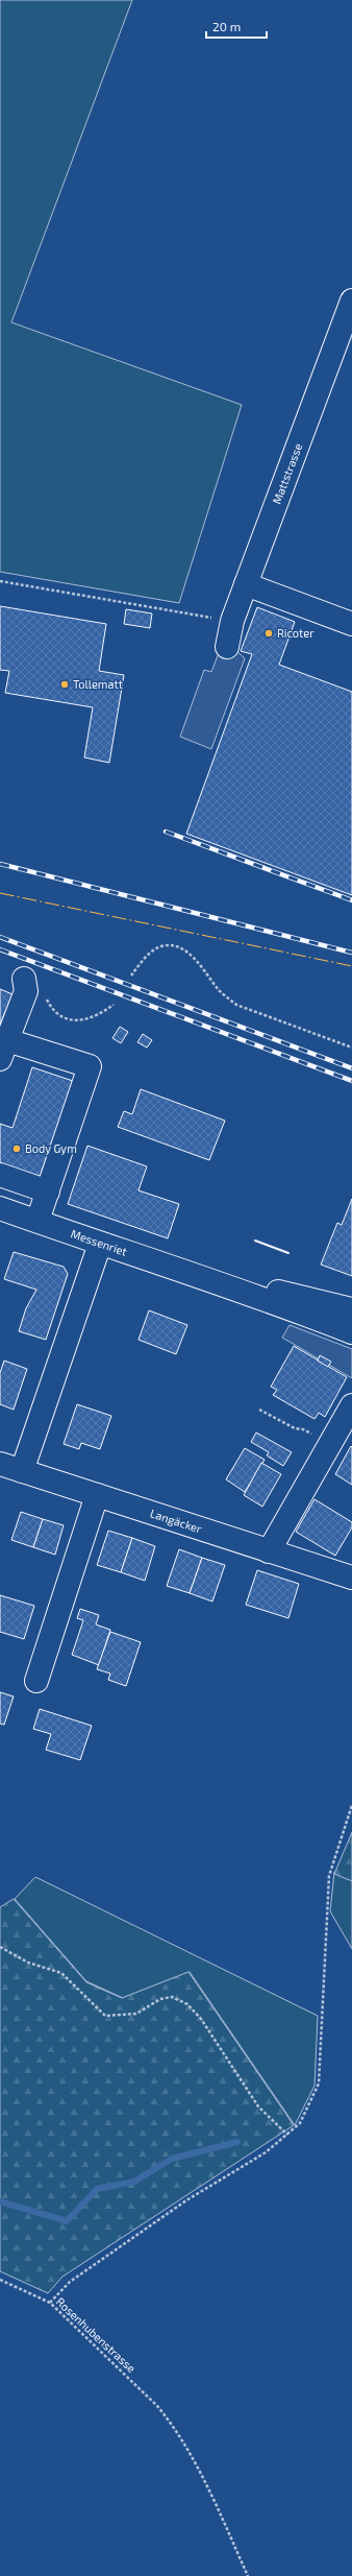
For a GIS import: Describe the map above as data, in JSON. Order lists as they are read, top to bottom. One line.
{"streets":{"street":["Mattstrasse","Messenriet","Langäcker"],"path":["Rosenhubenstrasse"]},"places":["Ricoter","Tollematt","Body Gym"],"scale_bar":"20 m"}
